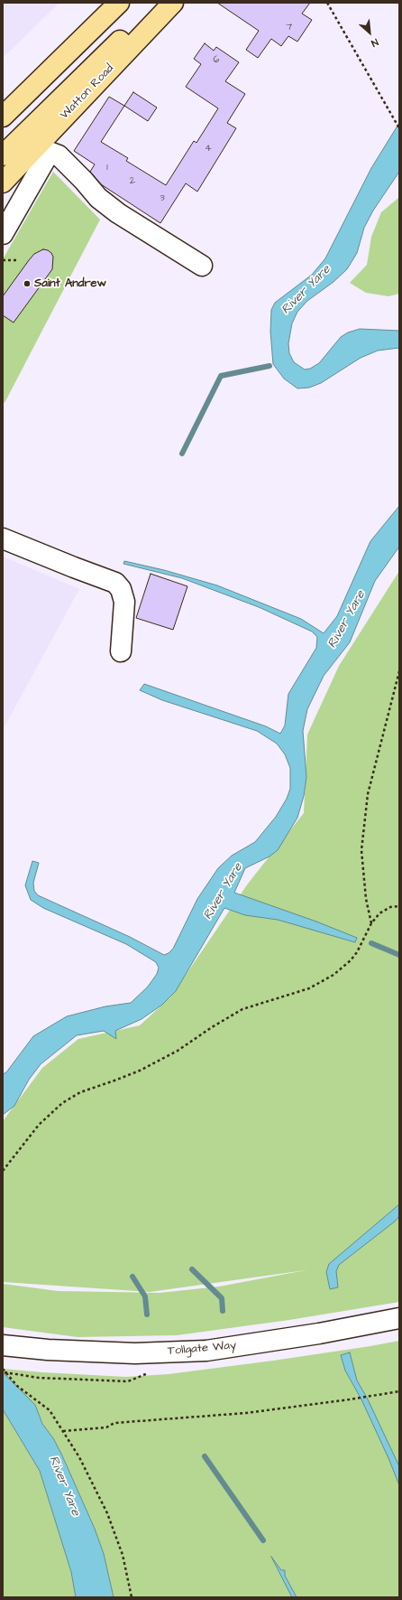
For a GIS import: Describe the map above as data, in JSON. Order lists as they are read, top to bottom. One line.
{"streets":{"main road":["Watton Road"],"street":["Tollgate Way"]},"water":["River Yare"],"places":["Saint Andrew"],"house_numbers":["7","6","4","1","2","3"],"north":"bottom right"}
